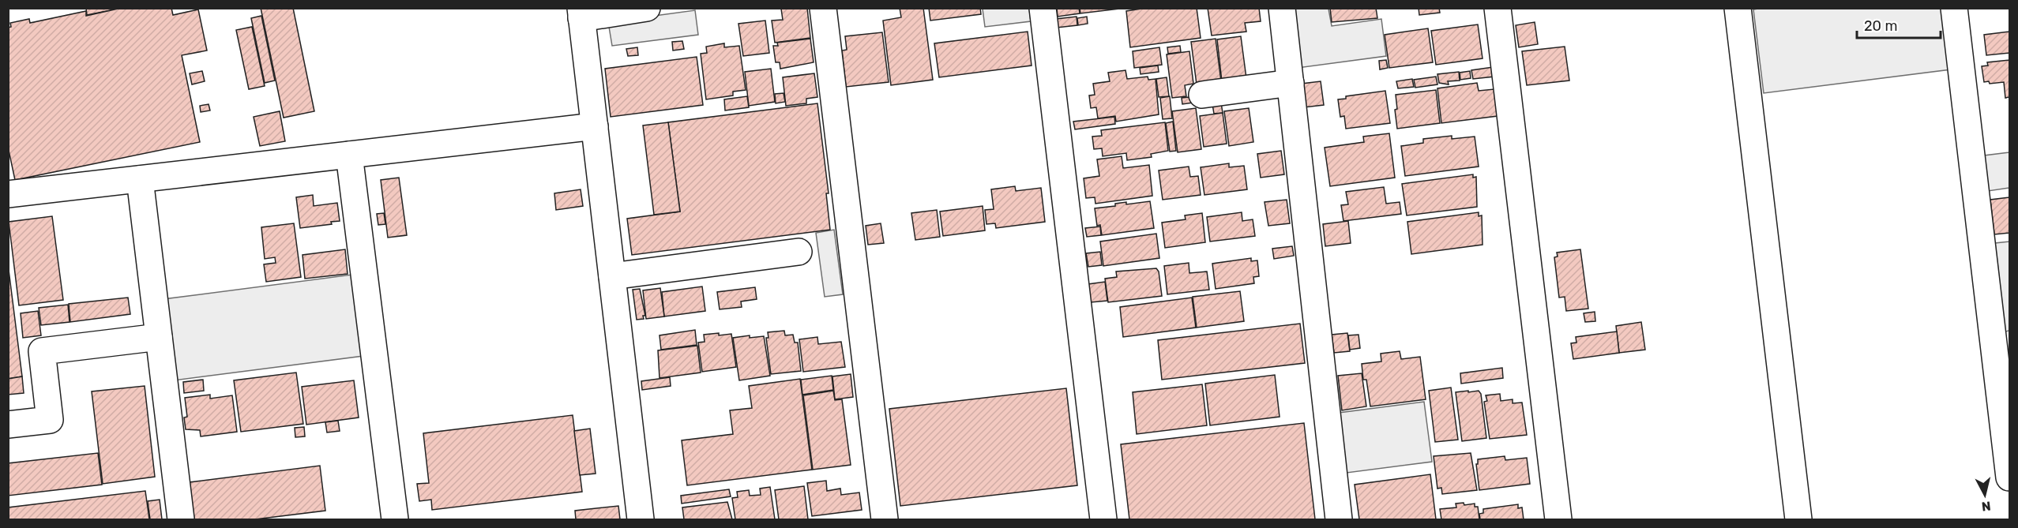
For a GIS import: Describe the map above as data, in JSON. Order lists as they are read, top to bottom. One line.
{"scale_bar":"20 m","north":"bottom"}
